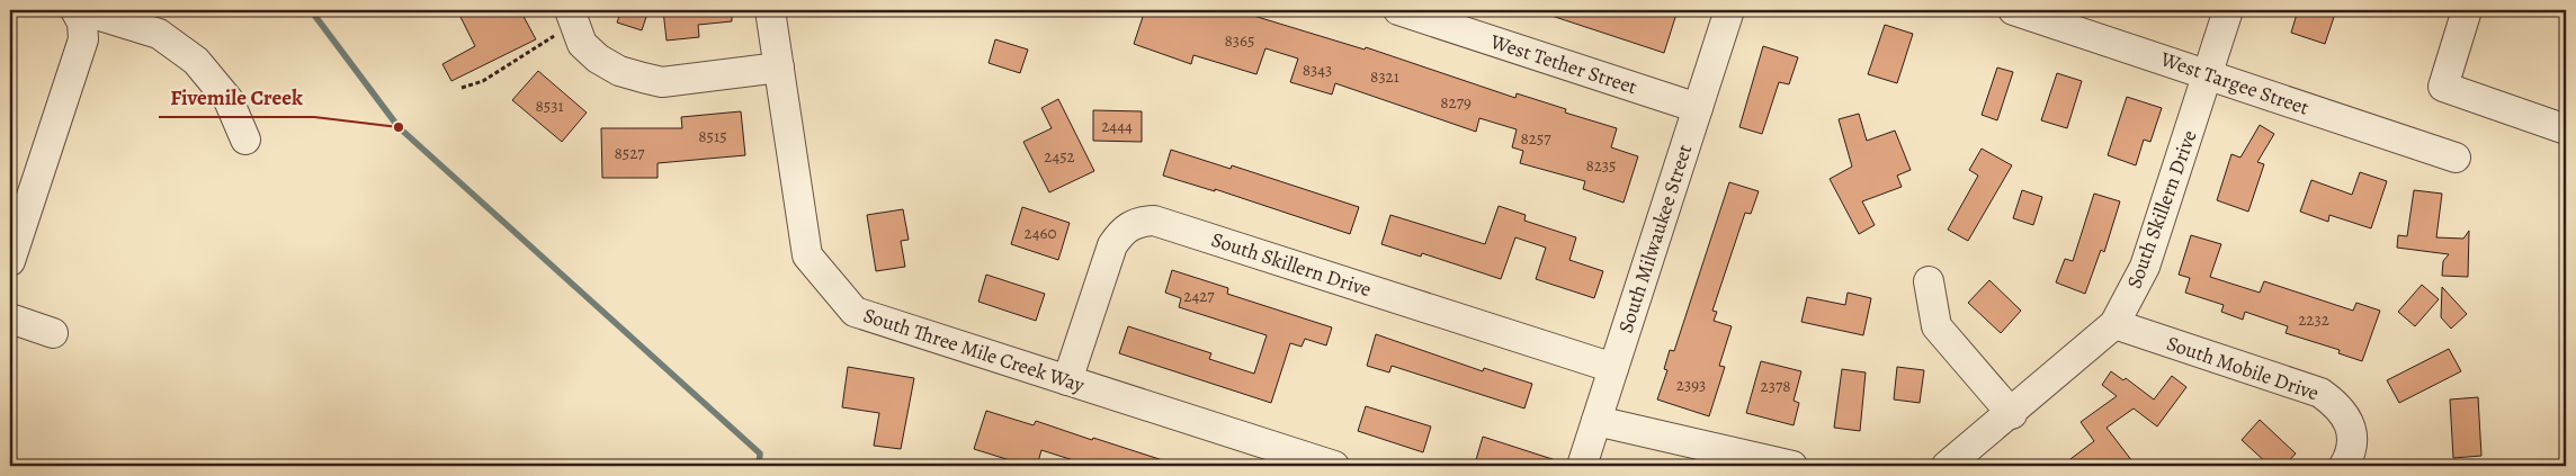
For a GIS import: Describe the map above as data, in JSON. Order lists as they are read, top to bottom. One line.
{"streets":{"street":["West Tether Street","West Targee Street","South Skillern Drive","South Milwaukee Street","South Three Mile Creek Way","South Mobile Drive"]},"crossings":[["West Tether Street","South Milwaukee Street"],["West Targee Street","South Skillern Drive"],["South Skillern Drive","South Milwaukee Street"],["South Skillern Drive","South Three Mile Creek Way"],["South Skillern Drive","South Mobile Drive"]],"places":["Fivemile Creek"],"house_numbers":["8365","8343","8321","8279","8531","2444","8515","8257","8527","2452","8235","2460","2427","2232","2393","2378"]}
